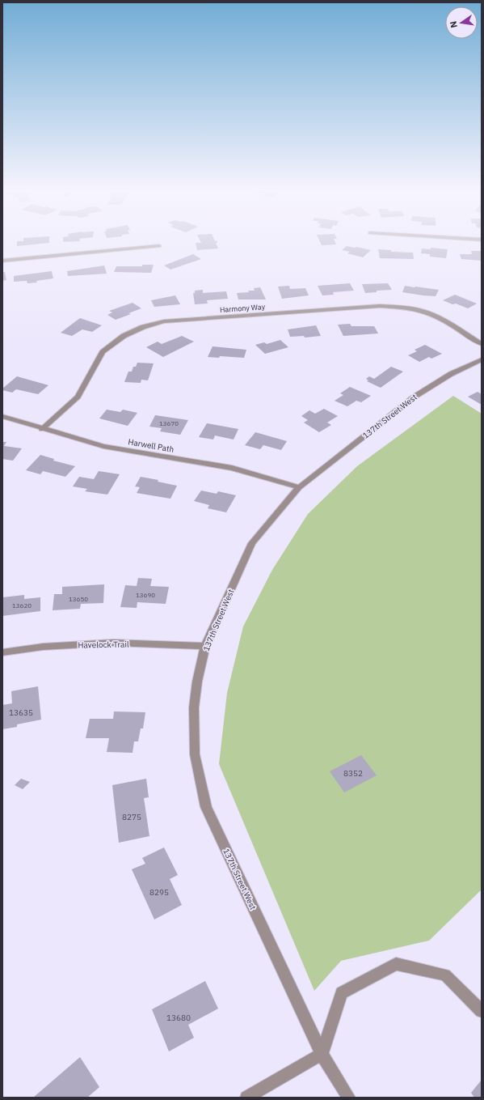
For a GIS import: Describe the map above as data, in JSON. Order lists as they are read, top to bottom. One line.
{"streets":{"street":["Harmony Way","137th Street West","Harwell Path","Havelock Trail"]},"crossings":[["Harmony Way","Harwell Path"],["137th Street West","Harwell Path"],["137th Street West","Havelock Trail"]],"house_numbers":["13670","13690","13650","13620","13635","8352","8275","8295","13680"],"north":"left"}
